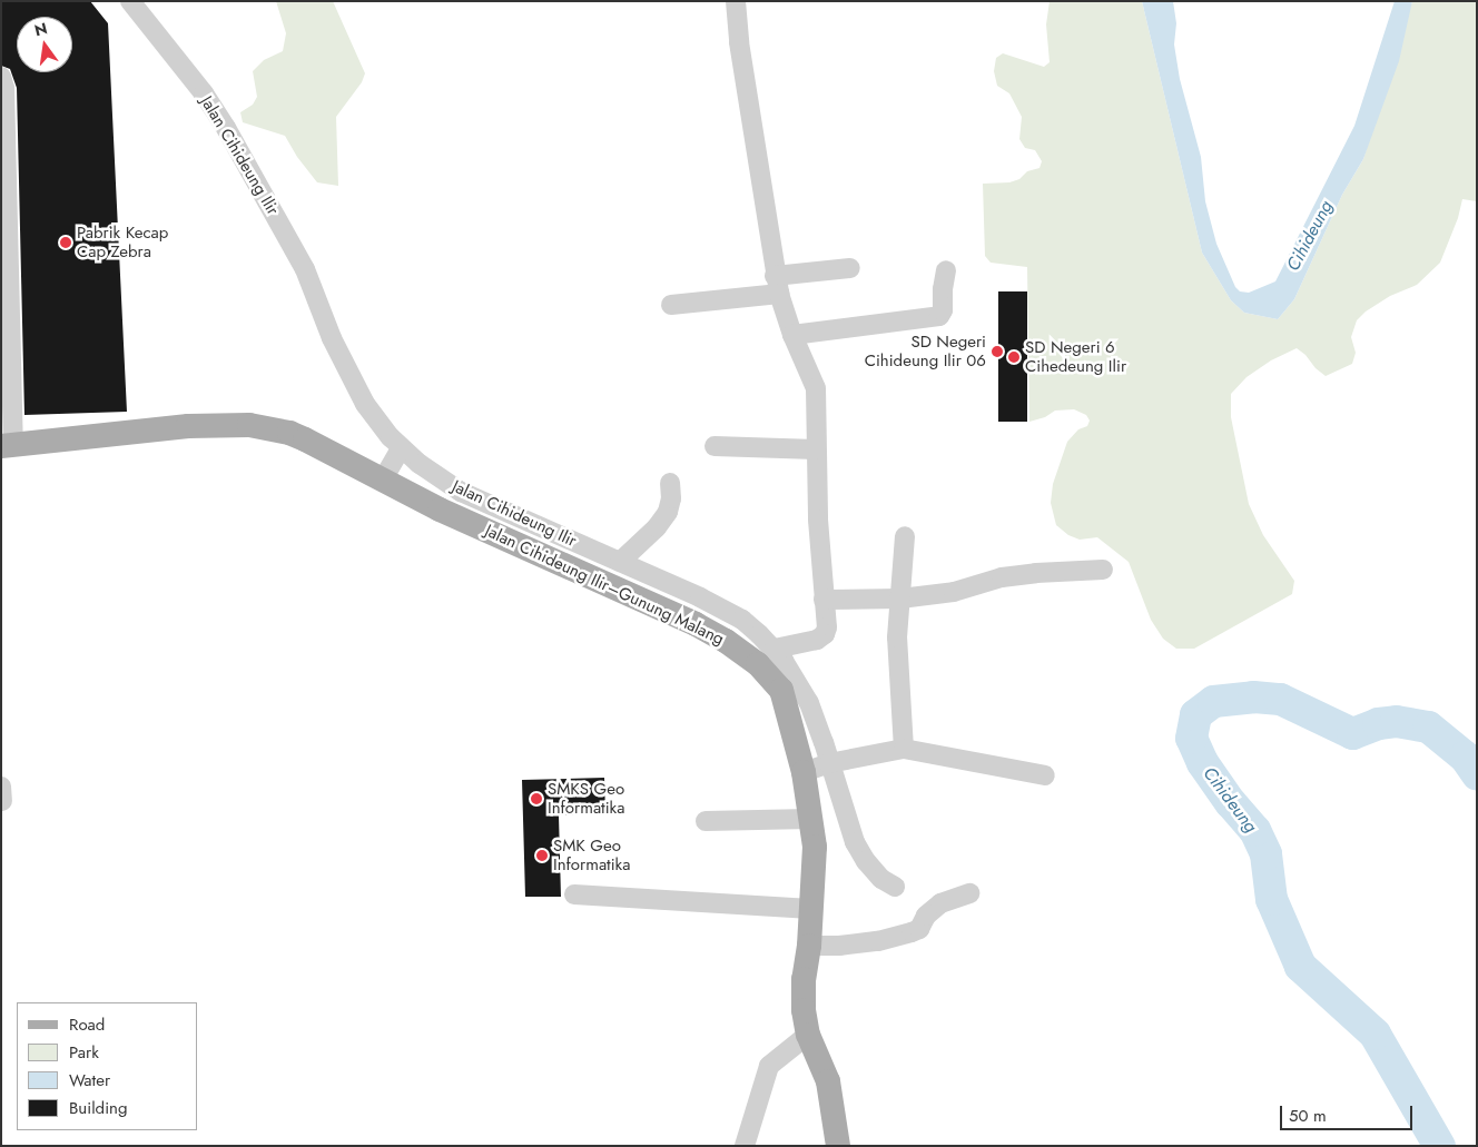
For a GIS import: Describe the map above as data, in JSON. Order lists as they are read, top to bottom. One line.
{"streets":{"main road":["Jalan Cihideung Ilir–Gunung Malang"],"street":["Jalan Cihideung Ilir"]},"crossings":[["Jalan Cihideung Ilir","Jalan Cihideung Ilir–Gunung Malang"]],"water":["Cihideung"],"places":["Pabrik Kecap Cap Zebra","SD Negeri Cihideung Ilir 06","SD Negeri 6 Cihedeung Ilir","SMKS Geo Informatika","SMK Geo Informatika"],"legend":["Road","Park","Water","Building"],"scale_bar":"50 m","north":"top"}
